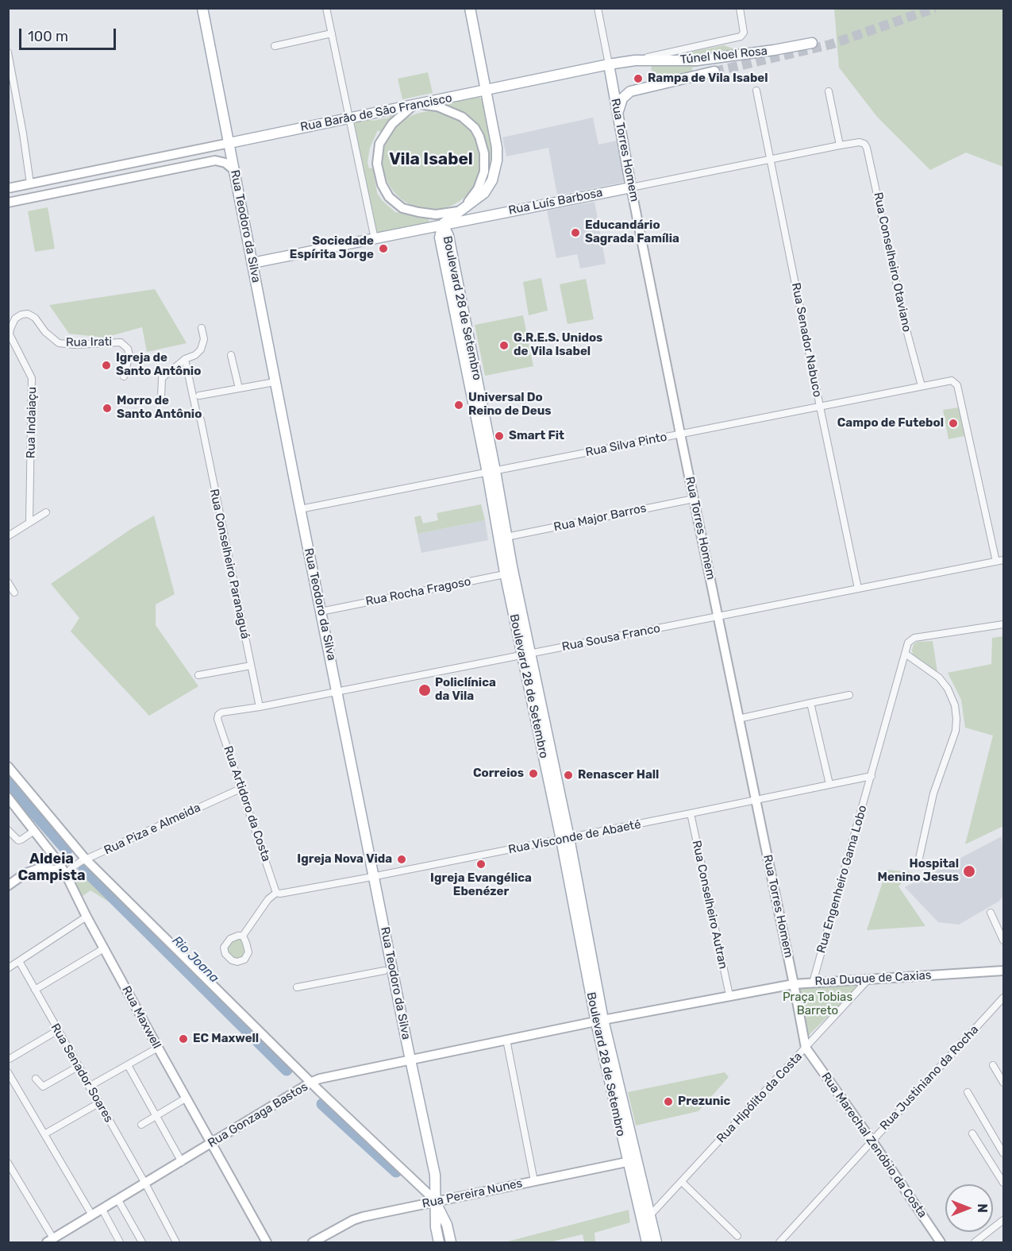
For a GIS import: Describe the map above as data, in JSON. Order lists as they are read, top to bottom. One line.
{"streets":{"main road":["Túnel Noel Rosa","Rua Barão de São Francisco","Rua Torres Homem","Rua Luís Barbosa","Rua Teodoro da Silva","Boulevard 28 de Setembro"],"street":["Rua Conselheiro Otaviano","Rua Senador Nabuco","Rua Irati","Rua Indaiaçu","Rua Silva Pinto","Rua Major Barros","Rua Conselheiro Paranaguá","Rua Rocha Fragoso","Rua Sousa Franco","Rua Artidoro da Costa","Rua Piza e Almeida","Rua Visconde de Abaeté","Rua Engenheiro Gama Lobo","Rua Conselheiro Autran","Rua Duque de Caxias","Rua Maxwell","Rua Senador Soares","Rua Justiniano da Rocha","Rua Hipólito da Costa","Rua Gonzaga Bastos","Rua Marechal Zenóbio da Costa","Rua Pereira Nunes"]},"crossings":[["Túnel Noel Rosa","Rua Barão de São Francisco"],["Túnel Noel Rosa","Rua Torres Homem"],["Rua Barão de São Francisco","Rua Torres Homem"],["Rua Barão de São Francisco","Rua Teodoro da Silva"],["Rua Torres Homem","Rua Luís Barbosa"],["Rua Torres Homem","Rua Silva Pinto"],["Rua Torres Homem","Rua Major Barros"],["Rua Torres Homem","Rua Sousa Franco"],["Rua Torres Homem","Rua Visconde de Abaeté"],["Rua Torres Homem","Rua Duque de Caxias"],["Rua Torres Homem","Rua Hipólito da Costa"],["Rua Torres Homem","Rua Marechal Zenóbio da Costa"],["Rua Luís Barbosa","Rua Teodoro da Silva"],["Rua Luís Barbosa","Rua Conselheiro Otaviano"],["Rua Luís Barbosa","Boulevard 28 de Setembro"],["Rua Luís Barbosa","Rua Senador Nabuco"],["Rua Teodoro da Silva","Rua Silva Pinto"],["Rua Teodoro da Silva","Rua Rocha Fragoso"],["Rua Teodoro da Silva","Rua Sousa Franco"],["Rua Teodoro da Silva","Rua Visconde de Abaeté"],["Rua Teodoro da Silva","Rua Gonzaga Bastos"],["Rua Teodoro da Silva","Rua Pereira Nunes"],["Rua Conselheiro Otaviano","Rua Silva Pinto"],["Boulevard 28 de Setembro","Rua Silva Pinto"],["Boulevard 28 de Setembro","Rua Major Barros"],["Boulevard 28 de Setembro","Rua Rocha Fragoso"],["Boulevard 28 de Setembro","Rua Sousa Franco"],["Boulevard 28 de Setembro","Rua Visconde de Abaeté"],["Boulevard 28 de Setembro","Rua Duque de Caxias"],["Boulevard 28 de Setembro","Rua Hipólito da Costa"],["Boulevard 28 de Setembro","Rua Gonzaga Bastos"],["Boulevard 28 de Setembro","Rua Pereira Nunes"],["Rua Senador Nabuco","Rua Silva Pinto"],["Rua Senador Nabuco","Rua Sousa Franco"],["Rua Irati","Rua Indaiaçu"],["Rua Silva Pinto","Rua Sousa Franco"],["Rua Conselheiro Paranaguá","Rua Sousa Franco"],["Rua Sousa Franco","Rua Artidoro da Costa"],["Rua Artidoro da Costa","Rua Piza e Almeida"],["Rua Artidoro da Costa","Rua Visconde de Abaeté"],["Rua Piza e Almeida","Rua Maxwell"],["Rua Visconde de Abaeté","Rua Engenheiro Gama Lobo"],["Rua Visconde de Abaeté","Rua Conselheiro Autran"],["Rua Engenheiro Gama Lobo","Rua Duque de Caxias"],["Rua Conselheiro Autran","Rua Duque de Caxias"],["Rua Duque de Caxias","Rua Hipólito da Costa"],["Rua Duque de Caxias","Rua Gonzaga Bastos"],["Rua Maxwell","Rua Gonzaga Bastos"],["Rua Senador Soares","Rua Gonzaga Bastos"],["Rua Justiniano da Rocha","Rua Marechal Zenóbio da Costa"],["Rua Hipólito da Costa","Rua Marechal Zenóbio da Costa"]],"districts":["Vila Isabel","Aldeia Campista"],"water":["Rio Joana"],"parks":["Praça Tobias Barreto"],"places":["Rampa de Vila Isabel","Educandário Sagrada Família","Sociedade Espírita Jorge","G.R.E.S. Unidos de Vila Isabel","Igreja de Santo Antônio","Universal Do Reino de Deus","Morro de Santo Antônio","Campo de Futebol","Smart Fit","Policlínica da Vila","Correios","Renascer Hall","Igreja Nova Vida","Igreja Evangélica Ebenézer","Hospital Menino Jesus","EC Maxwell","Prezunic"],"scale_bar":"100 m","north":"right"}
